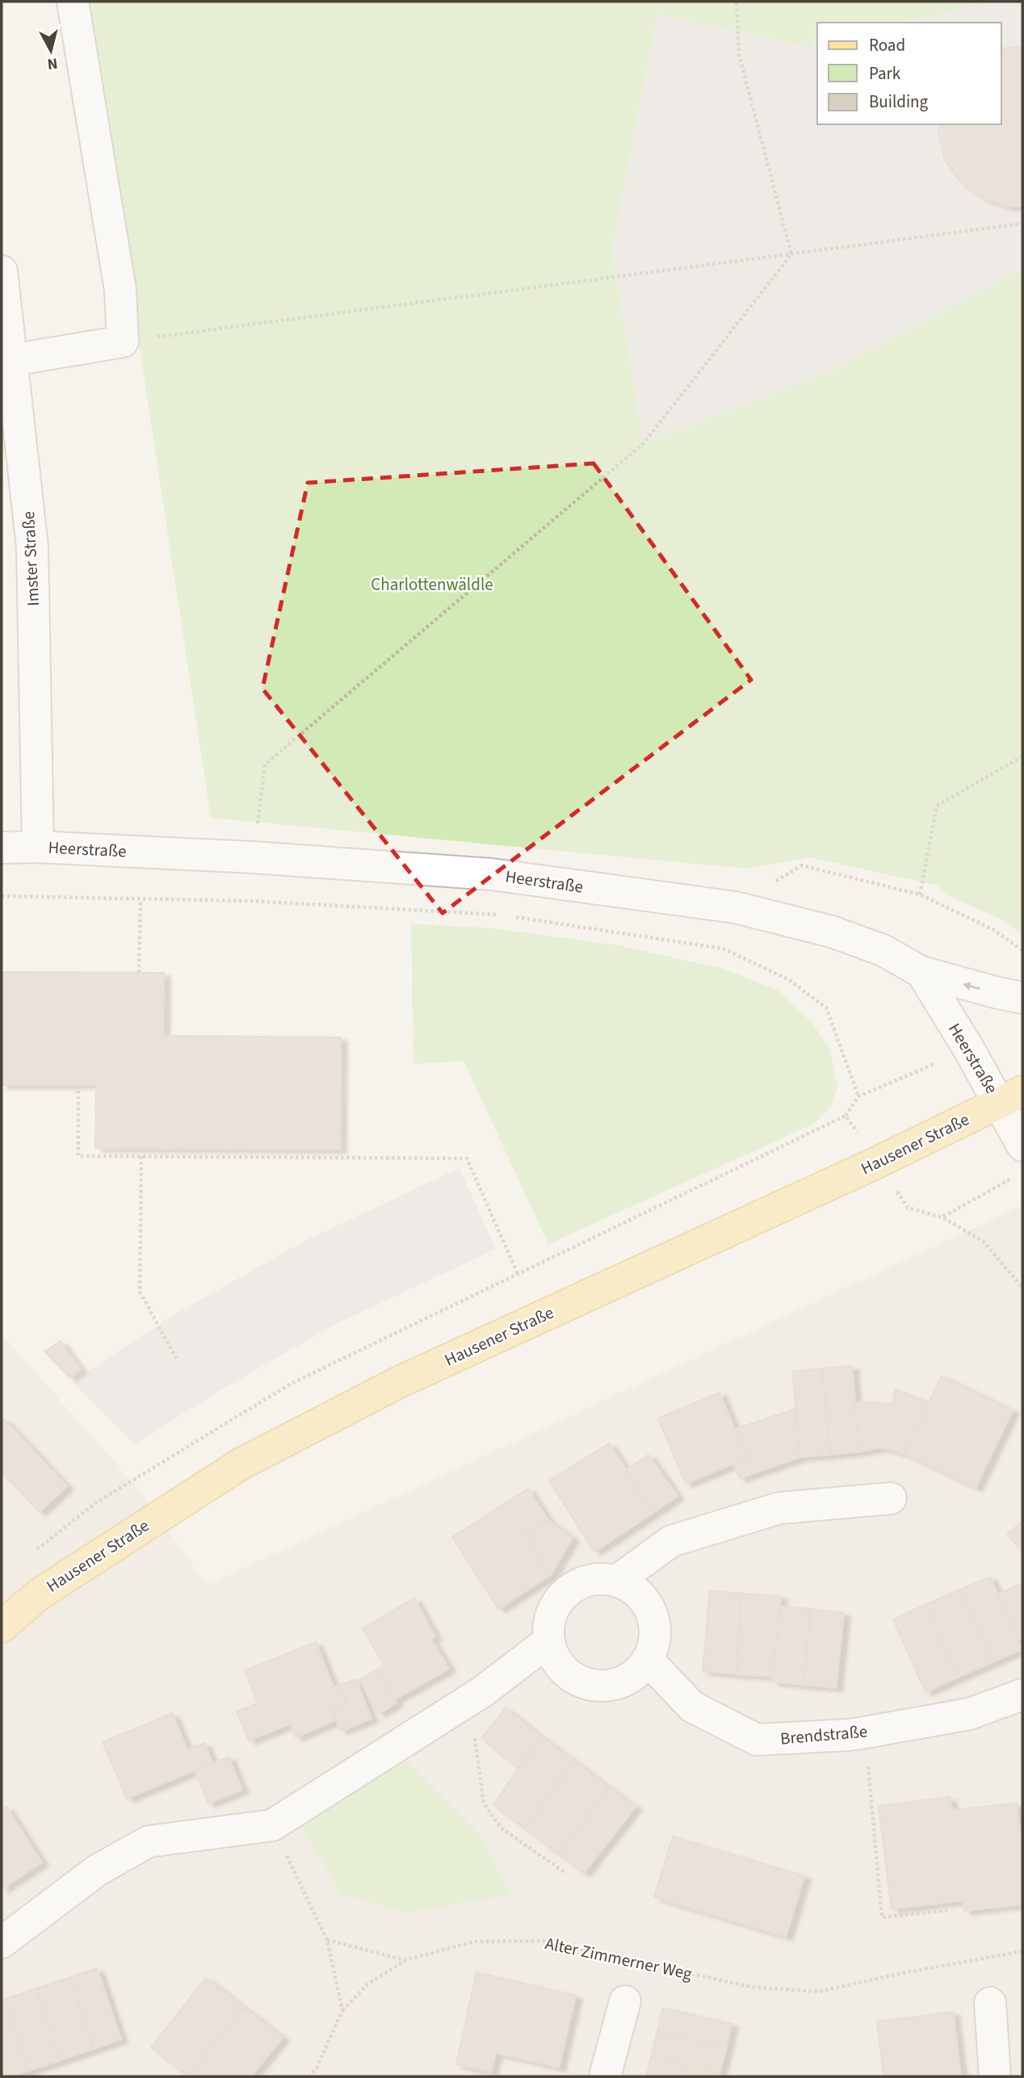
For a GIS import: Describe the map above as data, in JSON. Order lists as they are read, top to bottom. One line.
{"streets":{"main road":["Hausener Straße"],"street":["Imster Straße","Heerstraße","Brendstraße"],"path":["Alter Zimmerner Weg"]},"crossings":[["Imster Straße","Heerstraße"],["Heerstraße","Hausener Straße"]],"parks":["Charlottenwäldle"],"legend":["Road","Park","Building"],"north":"bottom"}
